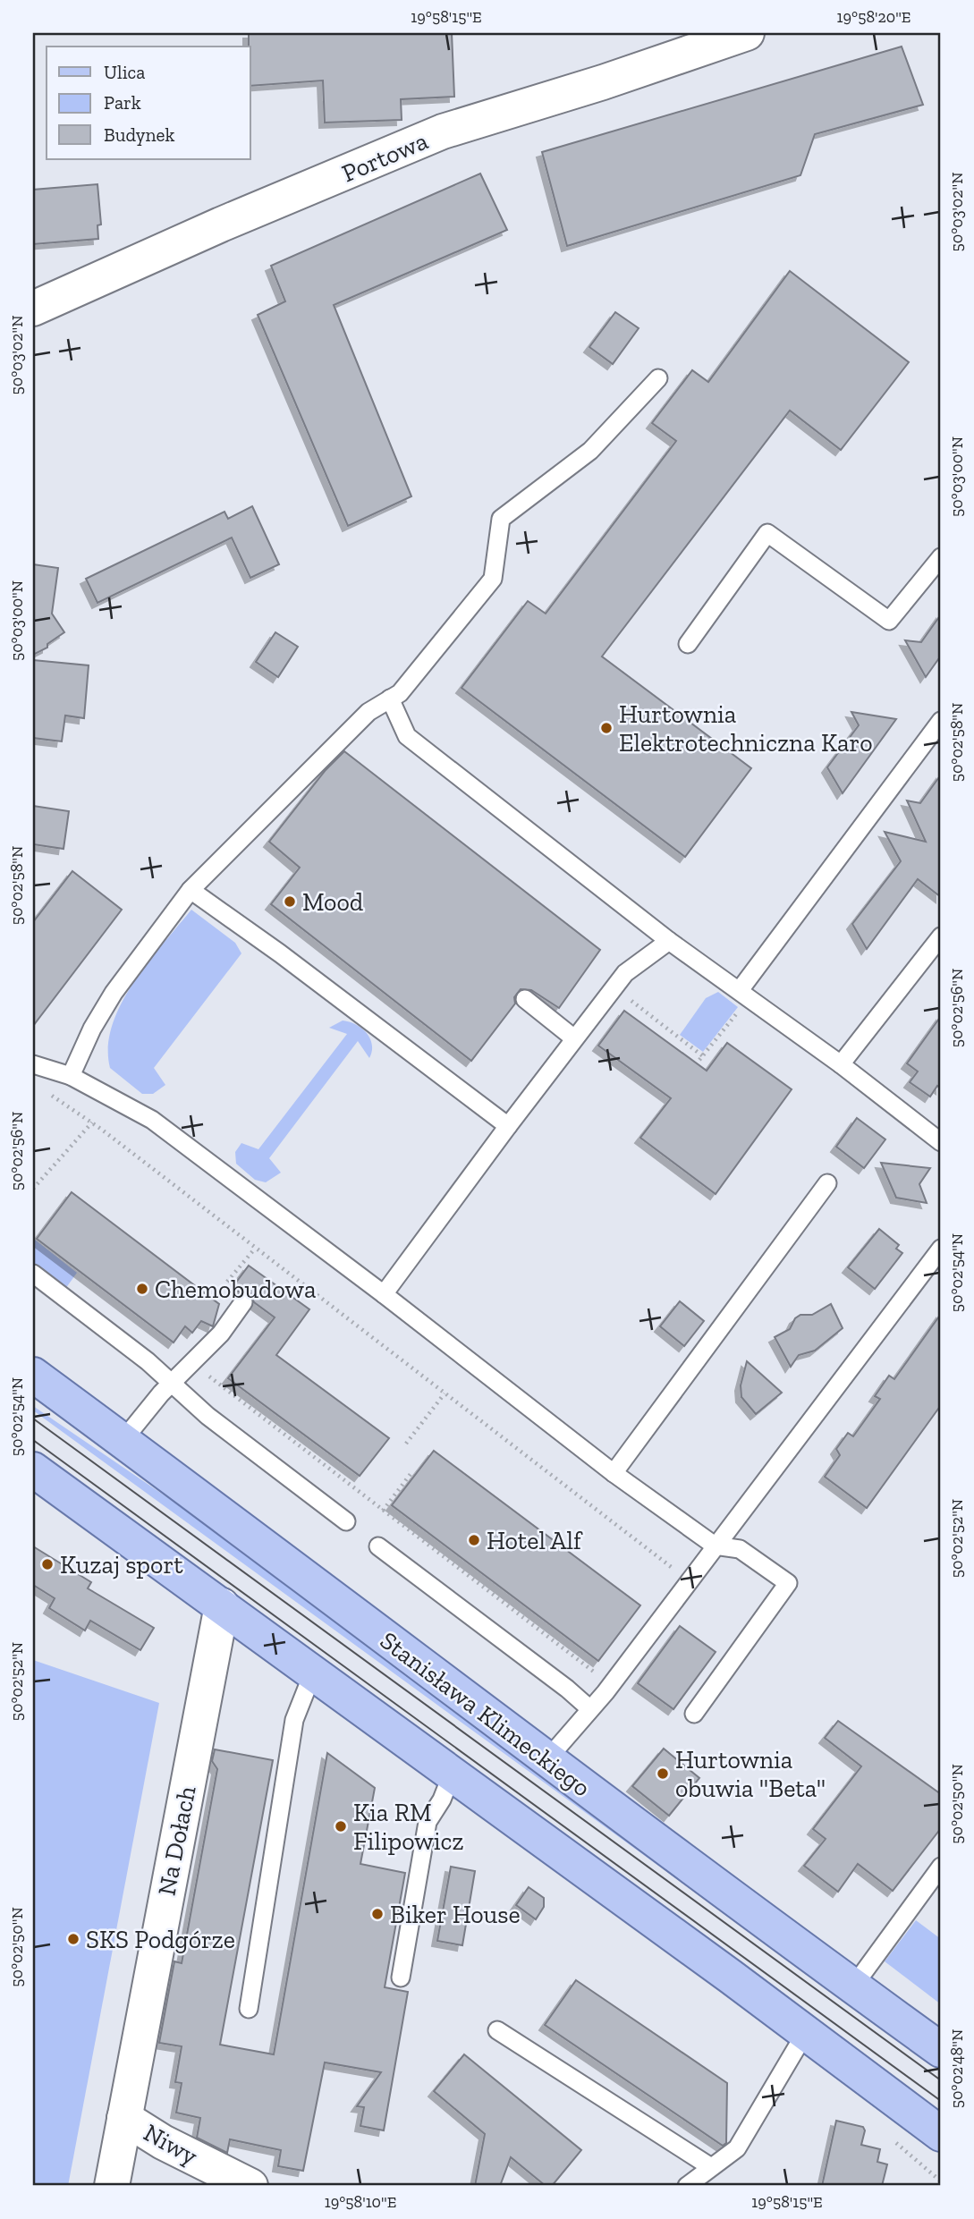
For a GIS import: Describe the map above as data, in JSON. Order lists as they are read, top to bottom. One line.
{"streets":{"main road":["Stanisława Klimeckiego"],"street":["Portowa","Na Dołach","Niwy"]},"crossings":[["Na Dołach","Niwy"]],"places":["Hurtownia Elektrotechniczna Karo","Mood","Chemobudowa","Hotel Alf","Kuzaj sport","Hurtownia obuwia \"Beta\"","Kia RM Filipowicz","Biker House","SKS Podgórze"],"legend":["Ulica","Park","Budynek"],"coordinates":["19°58'15\"E","19°58'20\"E","50°03'02\"N","50°03'00\"N","50°02'58\"N","50°02'56\"N","50°02'54\"N","50°02'52\"N","50°02'50\"N","50°02'48\"N","19°58'10\"E"]}
